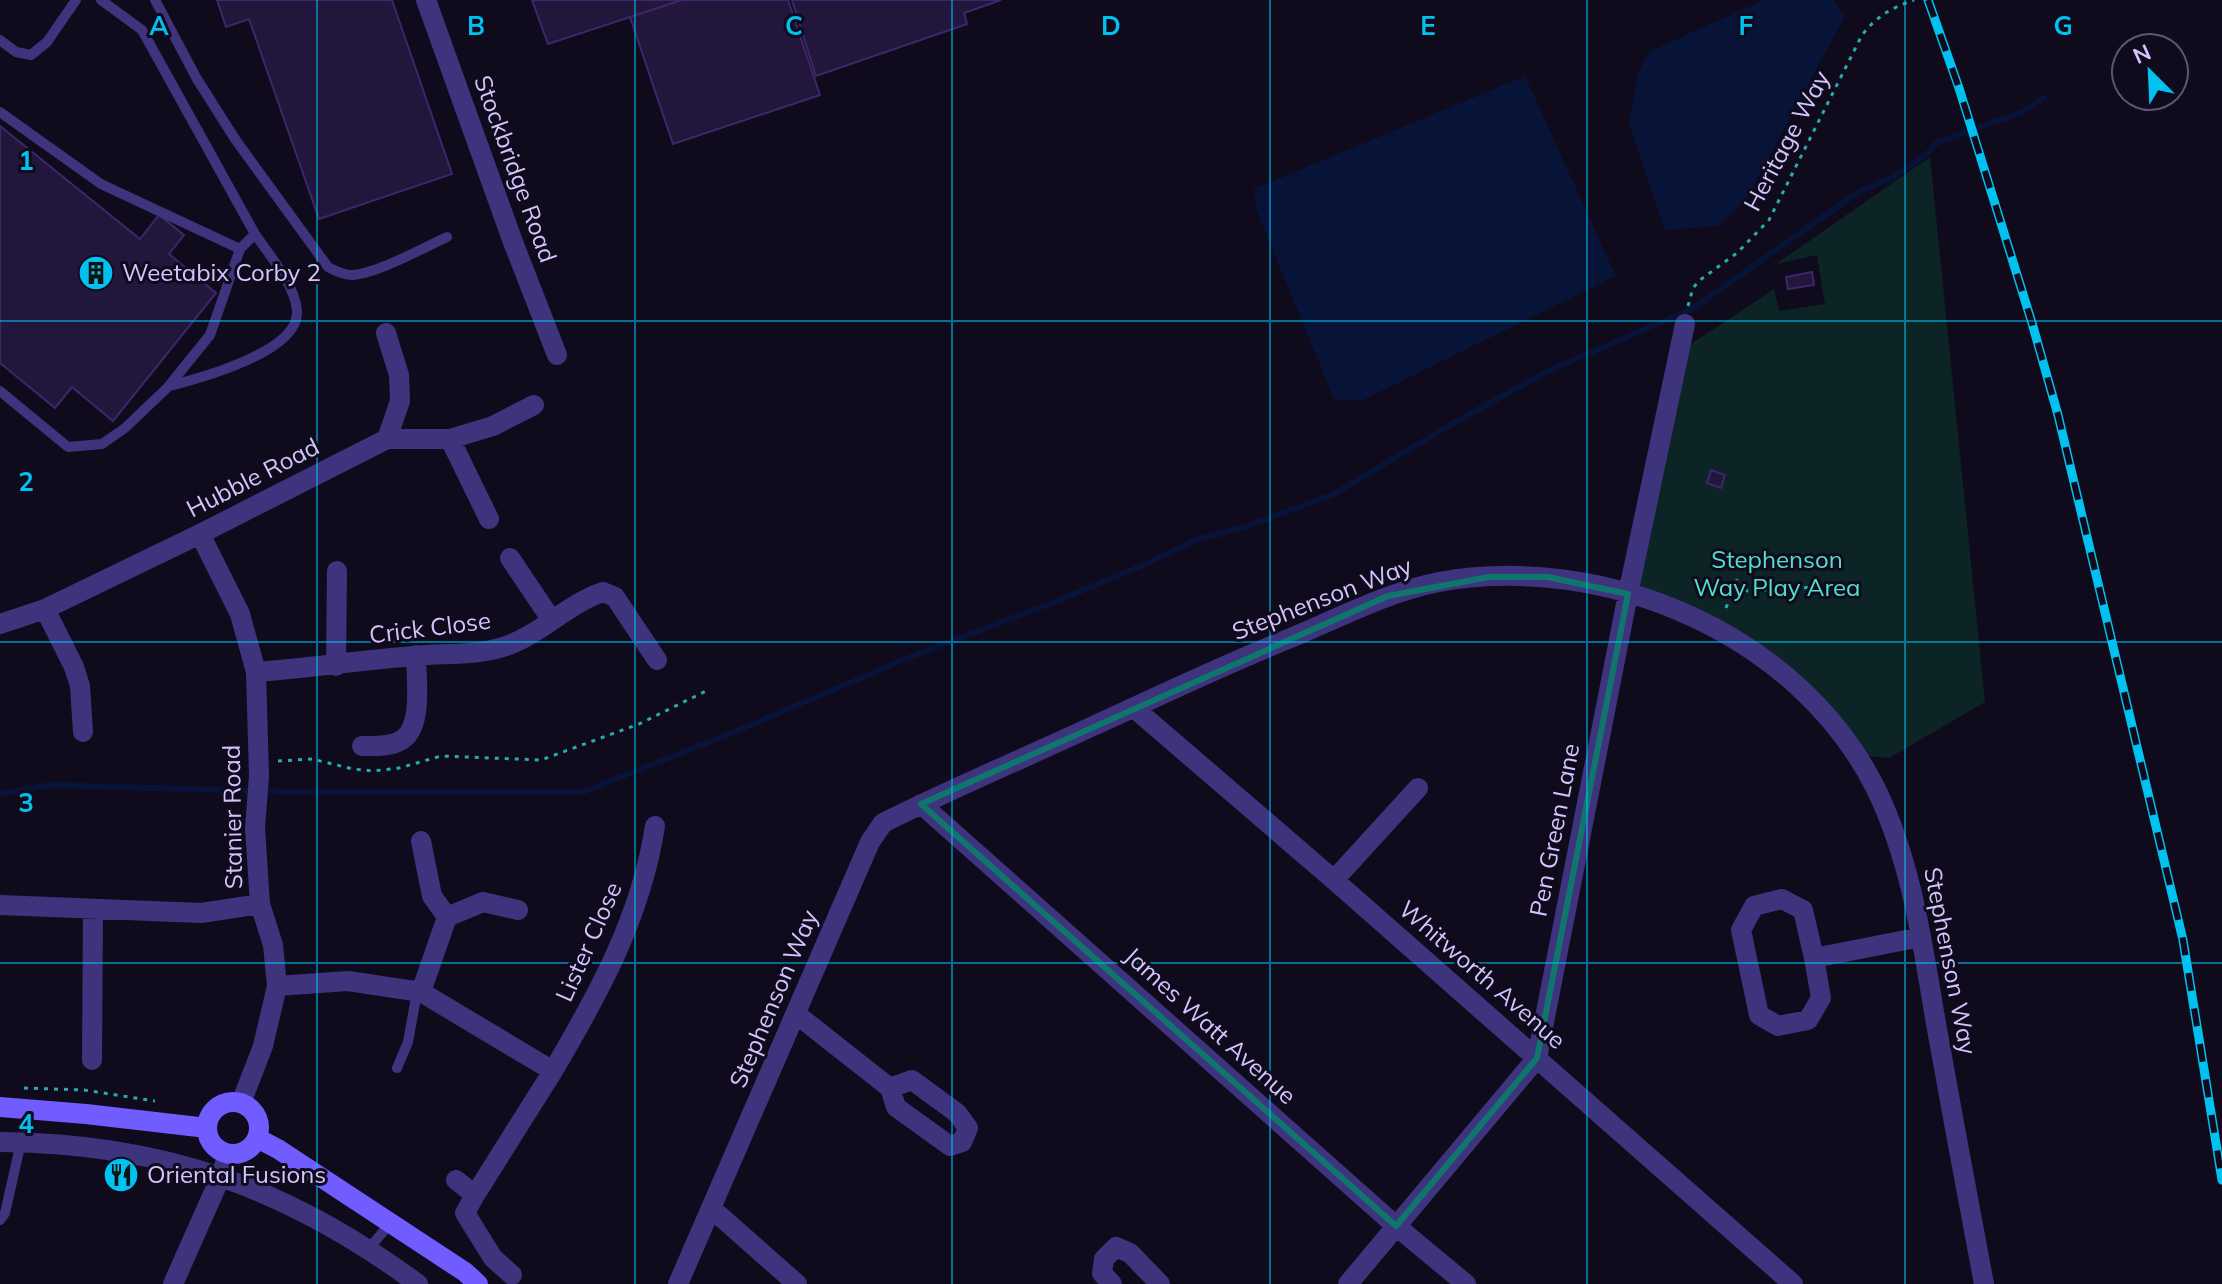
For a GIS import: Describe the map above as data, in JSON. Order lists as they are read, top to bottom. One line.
{"streets":{"street":["Stockbridge Road","Hubble Road","Stephenson Way","Crick Close","Stanier Road","Pen Green Lane","Lister Close","Whitworth Avenue","James Watt Avenue"],"path":["Heritage Way"]},"crossings":[["Hubble Road","Stanier Road"],["Stephenson Way","Pen Green Lane"],["Stephenson Way","Whitworth Avenue"],["Stephenson Way","James Watt Avenue"],["Crick Close","Stanier Road"],["Pen Green Lane","Whitworth Avenue"],["Pen Green Lane","James Watt Avenue"]],"parks":["Stephenson Way Play Area"],"places":{"building":["Weetabix Corby 2"],"restaurant":["Oriental Fusions"]},"north":"top left","grid":{"columns":["A","B","C","D","E","F","G"],"rows":["1","2","3","4"]}}
